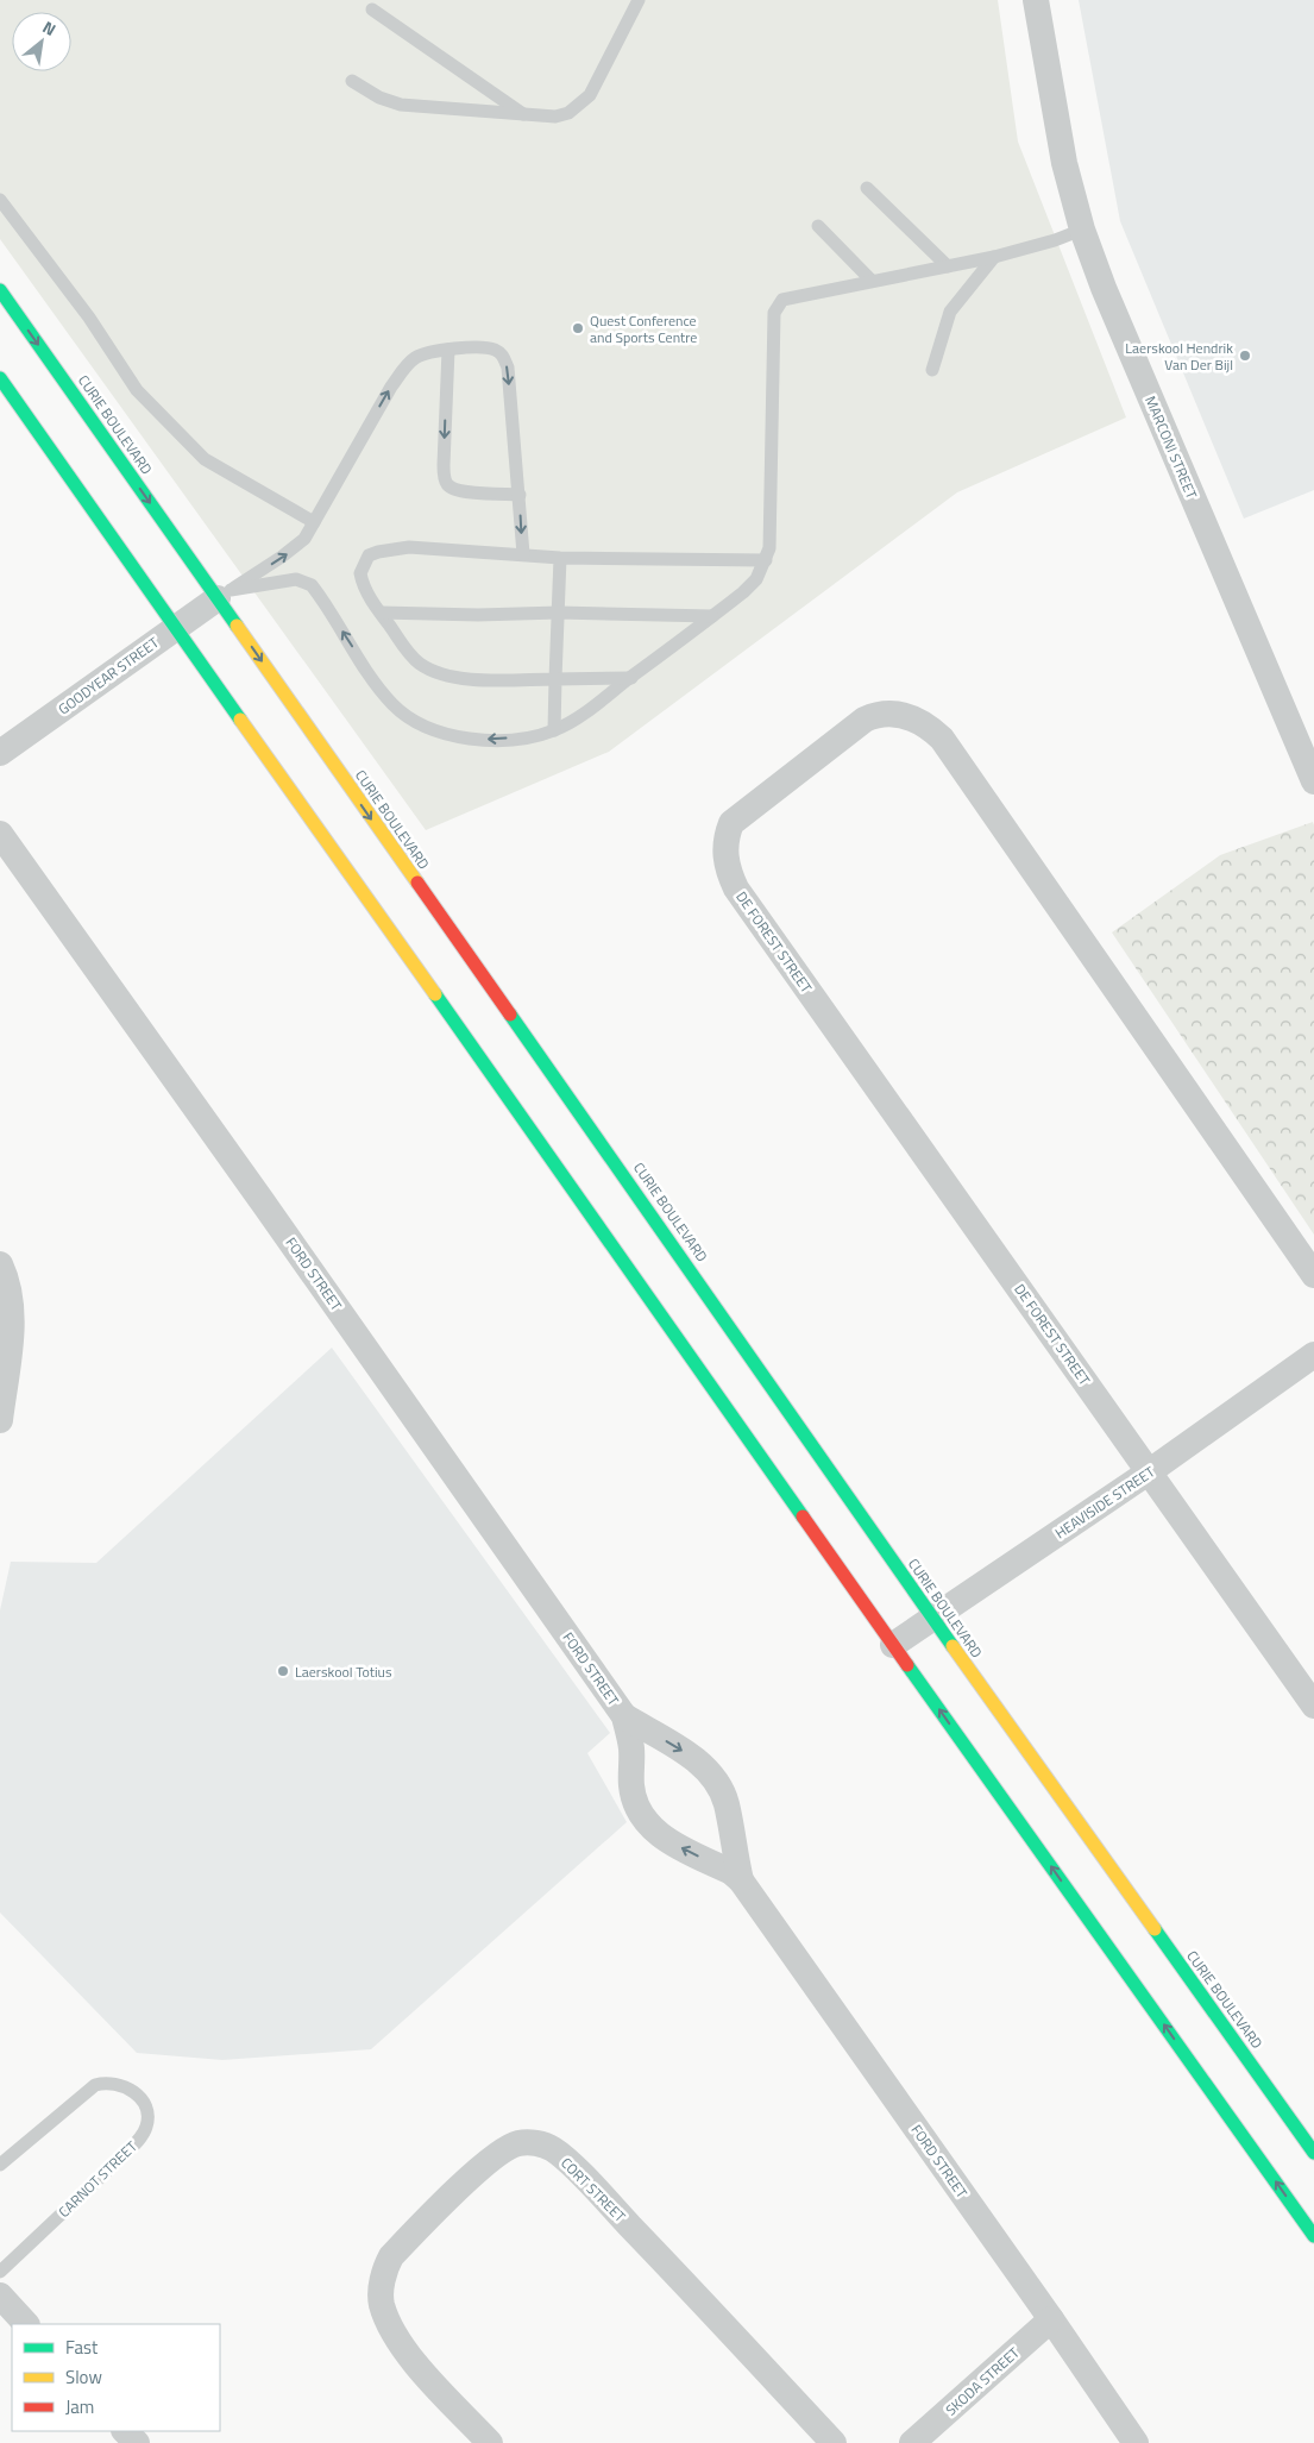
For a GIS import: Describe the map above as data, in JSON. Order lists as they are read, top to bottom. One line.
{"streets":{"street":["CURIE BOULEVARD","MARCONI STREET","GOODYEAR STREET","DE FOREST STREET","FORD STREET","HEAVISIDE STREET","CORT STREET","SKODA STREET"],"lane":["CARNOT STREET"]},"crossings":[["CURIE BOULEVARD","GOODYEAR STREET"],["CURIE BOULEVARD","HEAVISIDE STREET"],["DE FOREST STREET","HEAVISIDE STREET"],["FORD STREET","SKODA STREET"]],"places":["Quest Conference and Sports Centre","Laerskool Hendrik Van Der Bijl","Laerskool Totius"],"legend":["Fast","Slow","Jam"],"north":"top right"}
